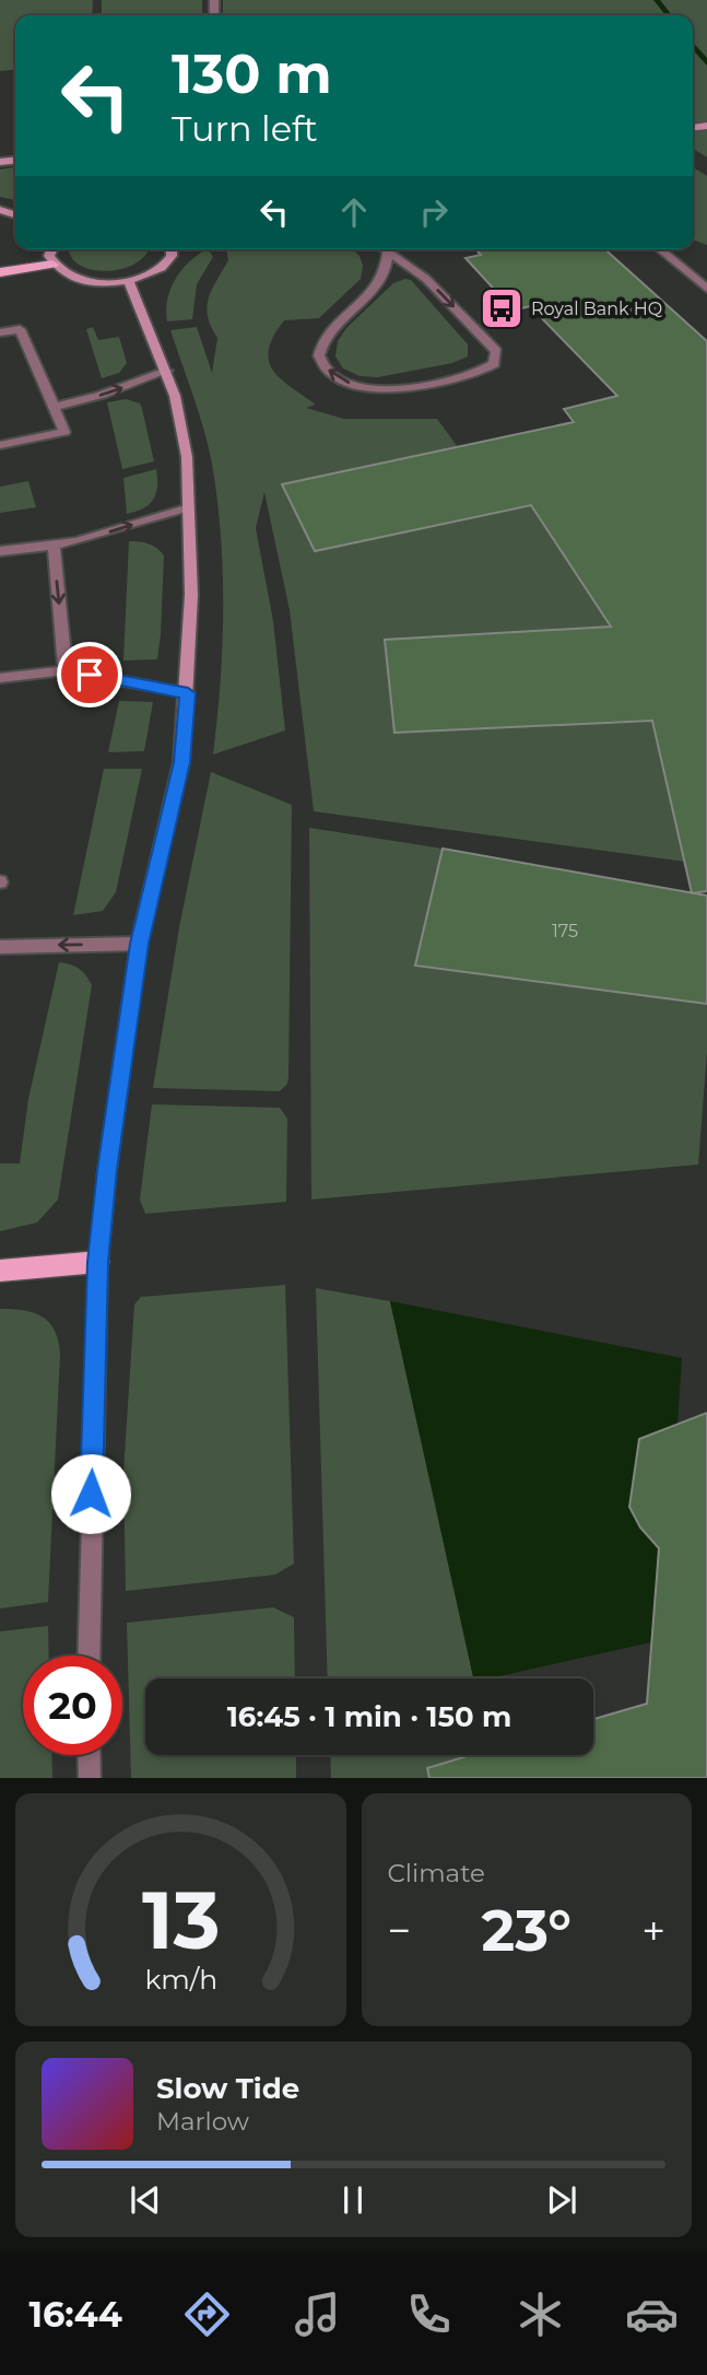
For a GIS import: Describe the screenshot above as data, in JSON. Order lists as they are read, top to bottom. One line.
{"places":{"bus stop":["Royal Bank HQ"]},"house_numbers":["175"],"page":{"turn":["130 m","Turn left"],"limit":"20","trip":"16:45 · 1 min · 150 m","tile":"Climate","heat":["−","23°","+"],"song":["Slow Tide","Marlow"],"tabs":"16:44","gauge":["13","km/h"]}}
